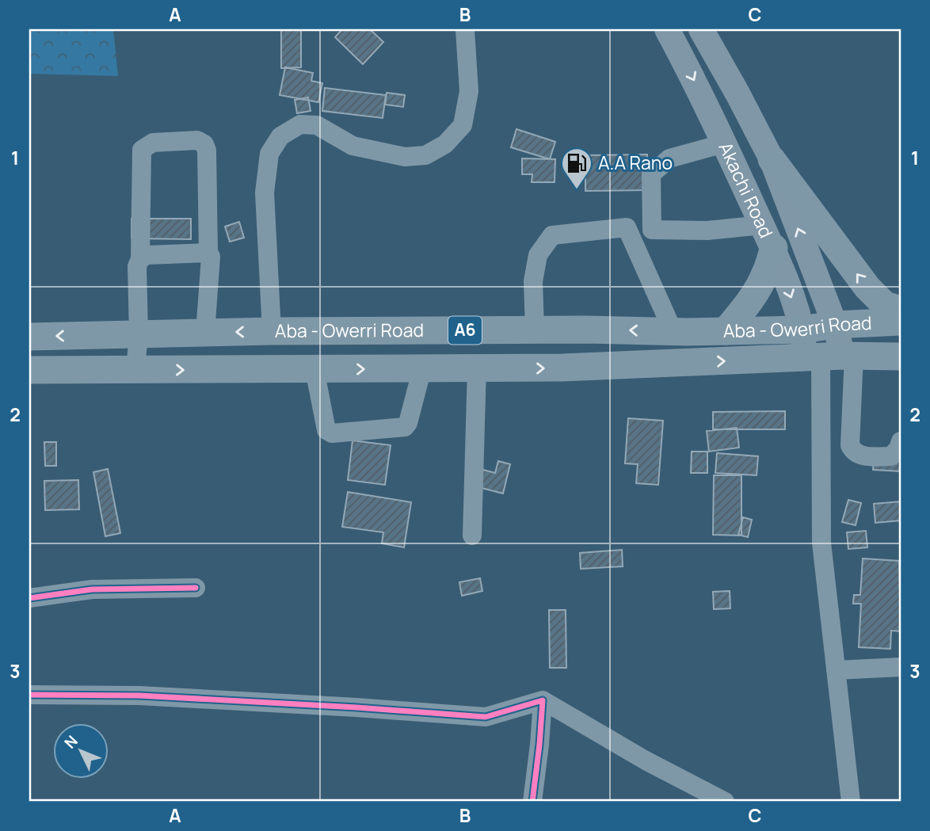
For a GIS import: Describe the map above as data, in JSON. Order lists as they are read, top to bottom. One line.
{"streets":{"highway":["Aba - Owerri Road","A6"],"main road":["Akachi Road"]},"crossings":[["Akachi Road","Aba - Owerri Road"]],"places":{"fuel station":["A.A Rano"]},"north":"top left","grid":{"columns":["A","B","C"],"rows":["1","2","3"]}}
